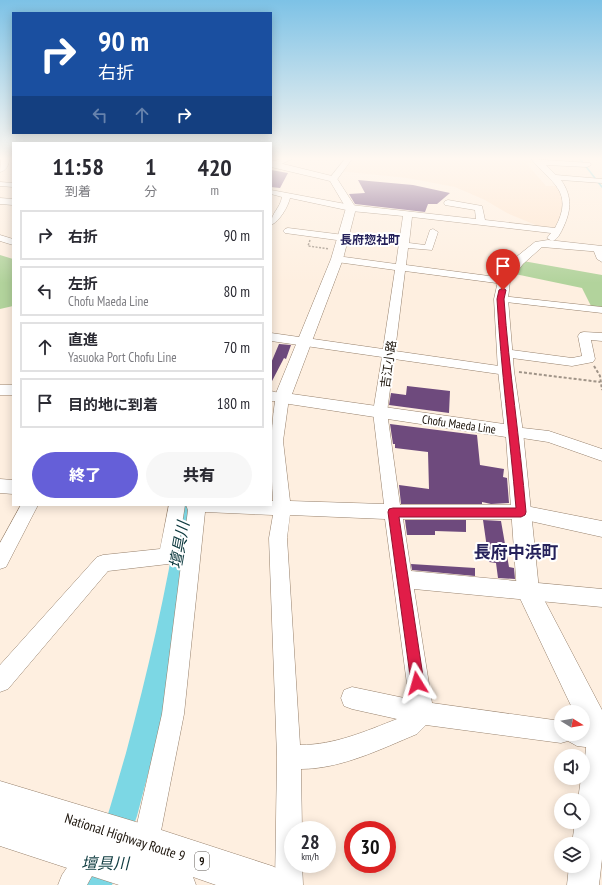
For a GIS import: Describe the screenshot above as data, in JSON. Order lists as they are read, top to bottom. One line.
{"streets":{"highway":["National Highway Route 9","9"],"main road":["Chofu Maeda Line"],"street":["吉江小路"]},"crossings":[["吉江小路","Chofu Maeda Line"]],"districts":["長府惣社町","長府中浜町"],"water":["壇具川"],"north":"right","page":{"turn":["90 m","右折"],"eta":["11:58","到着","1","分","420","m"],"list":[{"name":"右折","value":"90 m"},{"name":"左折","note":"Chofu Maeda Line","value":"80 m"},{"name":"直進","note":"Yasuoka Port Chofu Line","value":"70 m"},{"name":"目的地に到着","value":"180 m"}],"buttons":["終了","共有"],"speed":"28 km/h","limit":"30"}}
